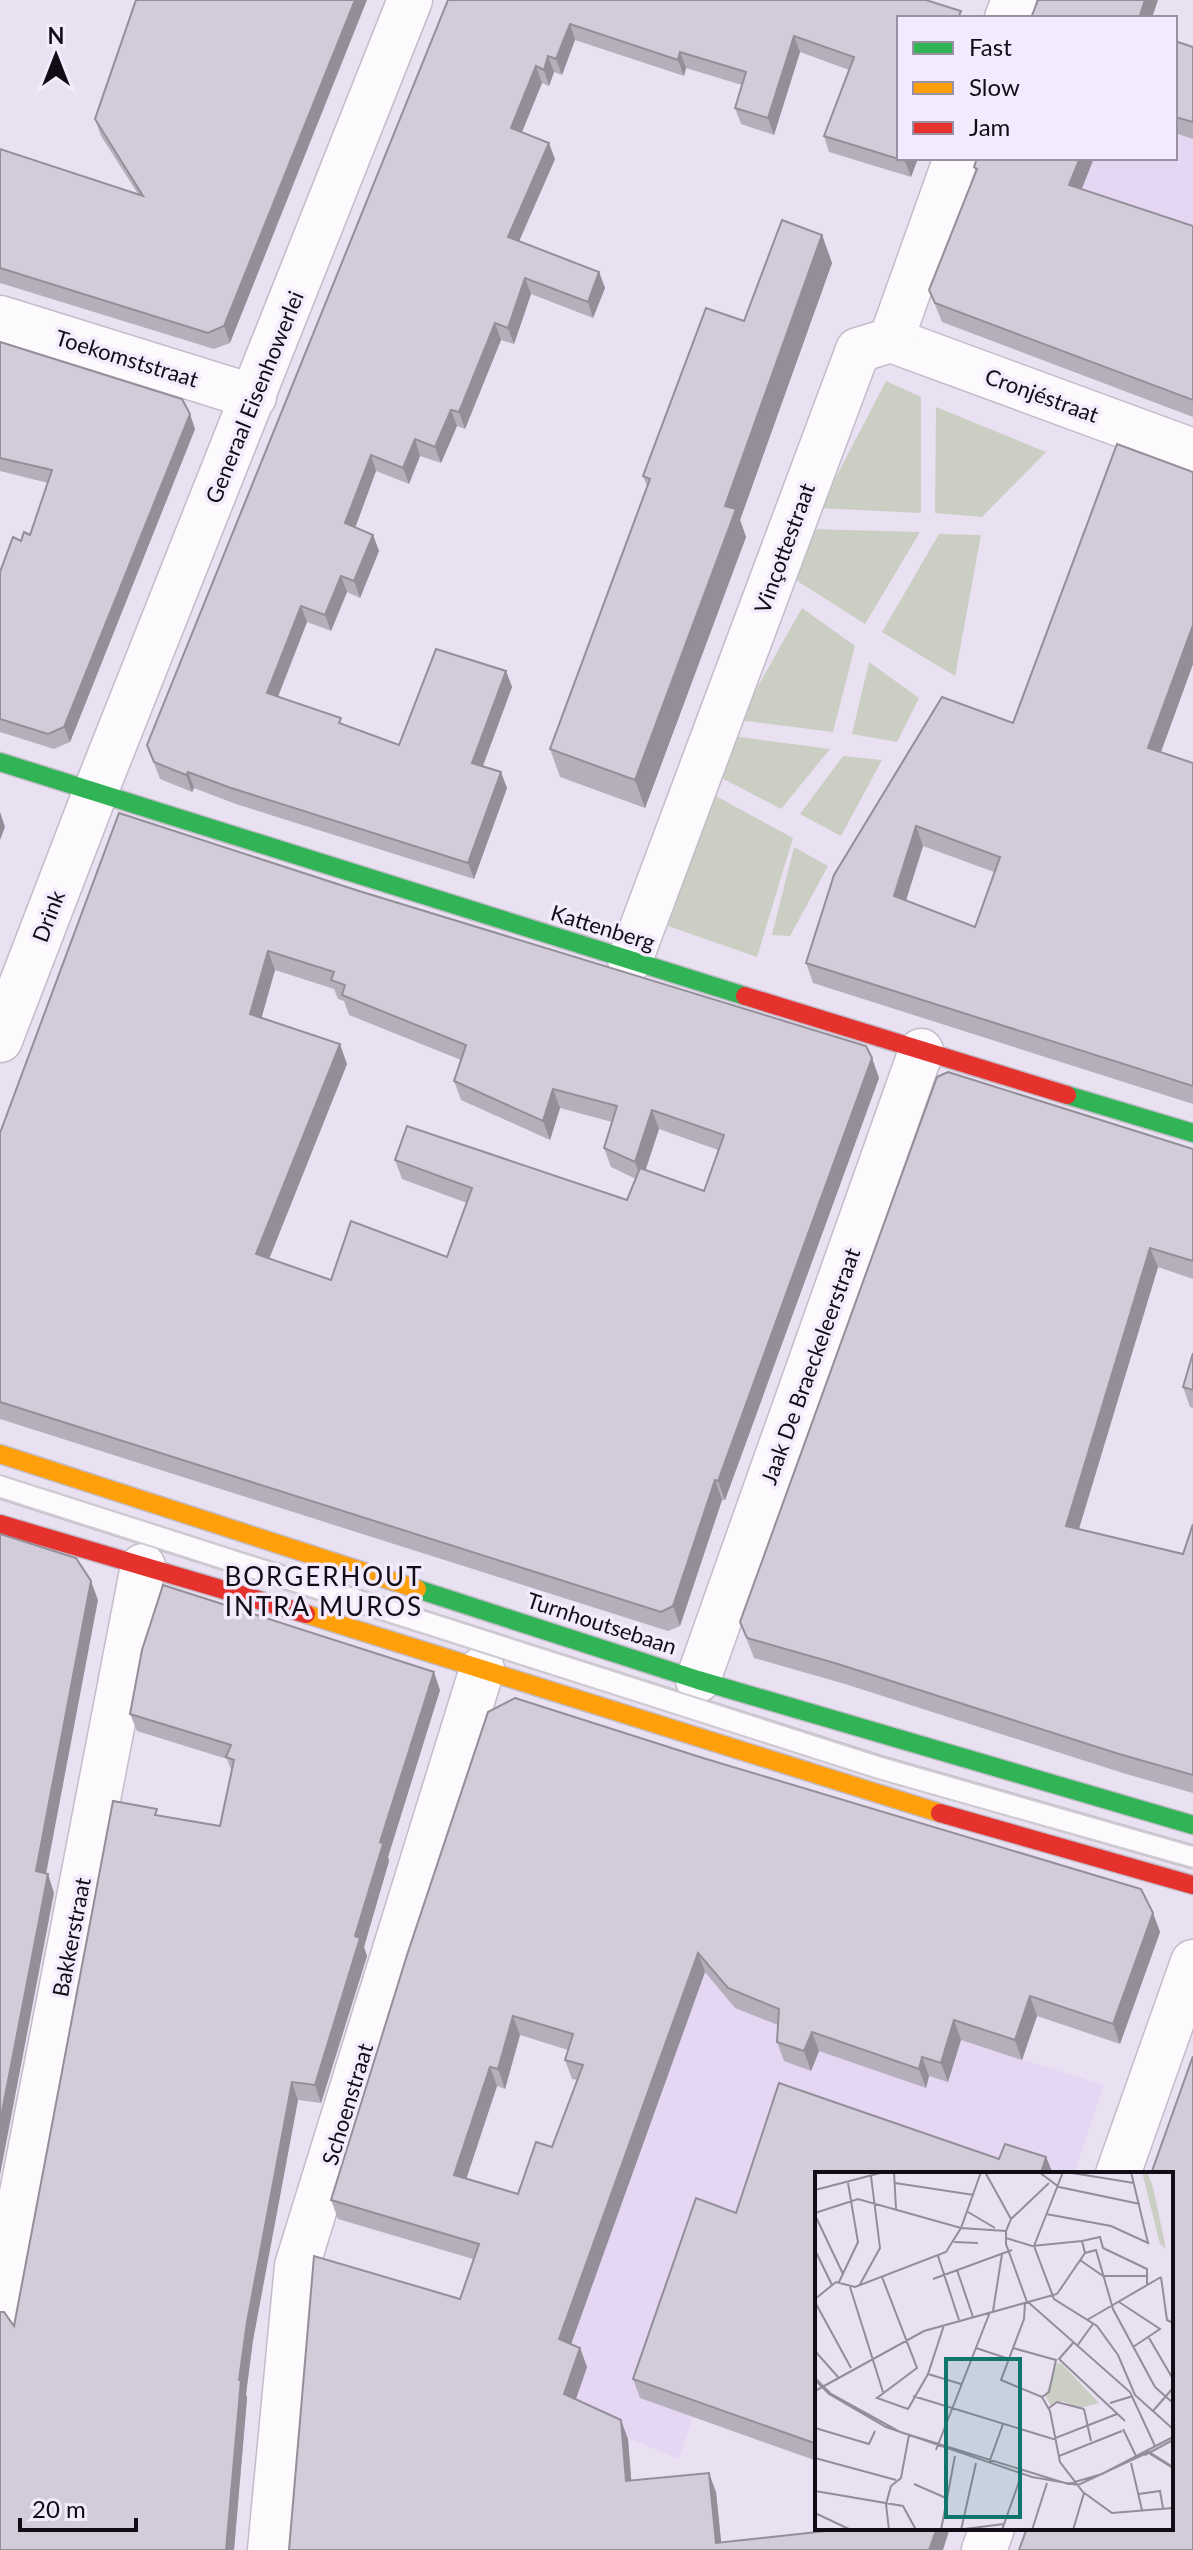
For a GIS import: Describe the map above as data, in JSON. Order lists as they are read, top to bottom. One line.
{"streets":{"main road":["Kattenberg","Turnhoutsebaan"],"street":["Toekomststraat","Cronjéstraat","Generaal Eisenhowerlei","Vinçottestraat","Drink","Jaak De Braeckeleerstraat","Bakkerstraat","Schoenstraat"]},"crossings":[["Toekomststraat","Generaal Eisenhowerlei"],["Cronjéstraat","Vinçottestraat"],["Generaal Eisenhowerlei","Drink"],["Generaal Eisenhowerlei","Kattenberg"],["Vinçottestraat","Kattenberg"],["Drink","Kattenberg"],["Kattenberg","Jaak De Braeckeleerstraat"],["Jaak De Braeckeleerstraat","Turnhoutsebaan"]],"districts":["BORGERHOUT INTRA MUROS"],"legend":["Fast","Slow","Jam"],"scale_bar":"20 m","north":"top"}
